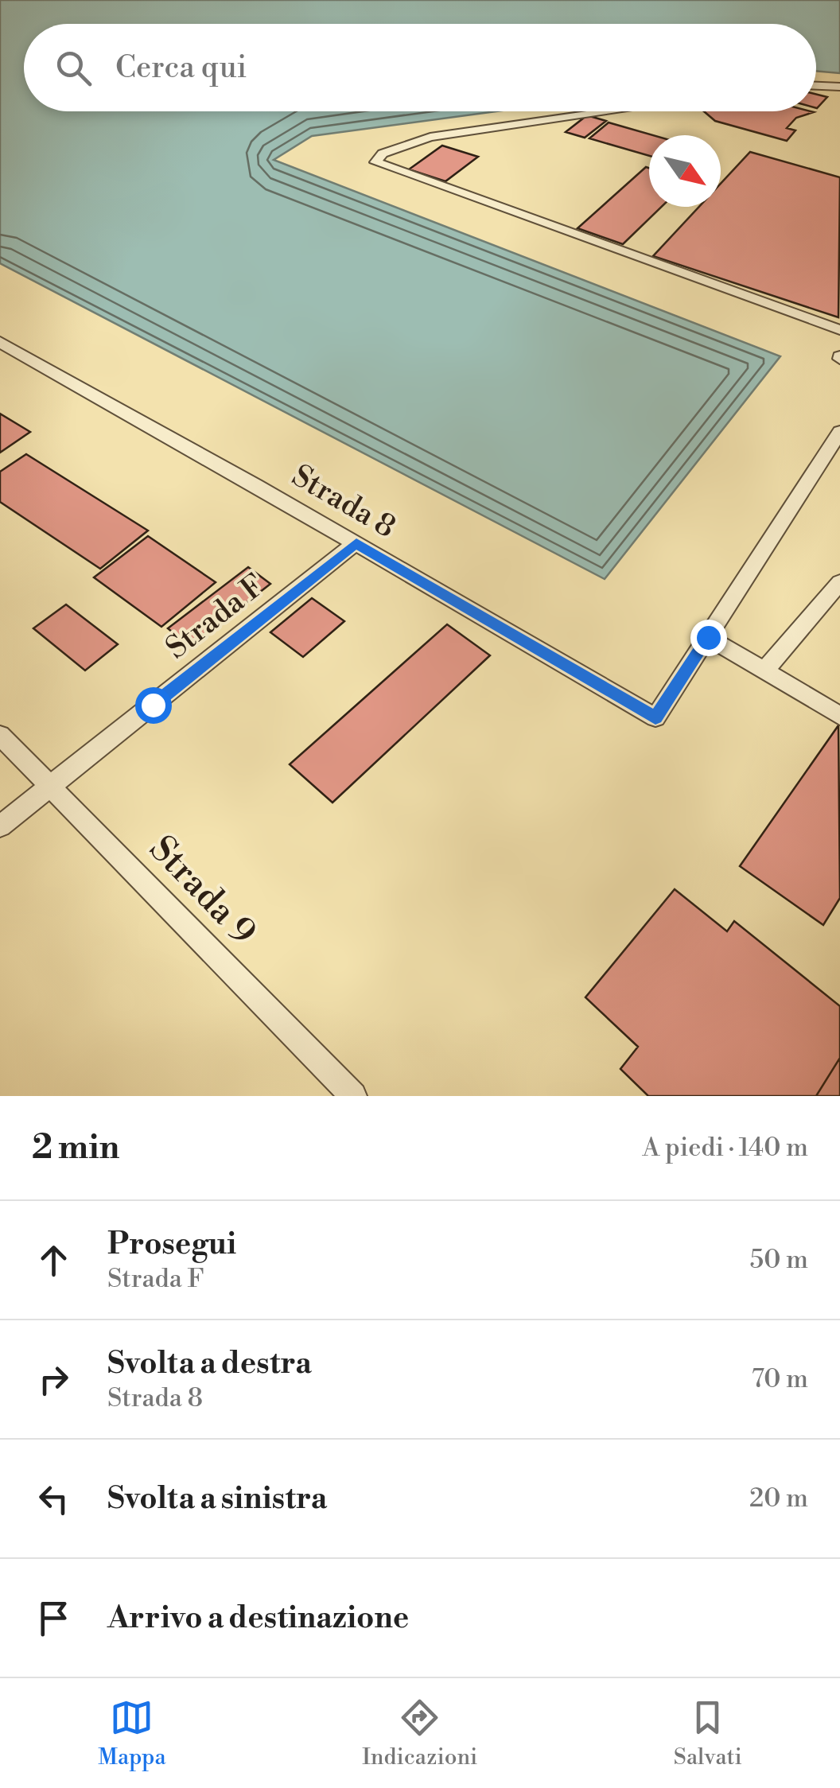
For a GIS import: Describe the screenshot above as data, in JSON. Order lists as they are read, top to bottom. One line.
{"streets":{"lane":["Strada 8","Strada F","Strada 9"]},"crossings":[["Strada 8","Strada F"],["Strada F","Strada 9"]],"north":"bottom right","page":{"search":"Cerca qui","heading":["2 min","A piedi · 140 m"],"list":[["Prosegui","Strada F","50 m"],["Svolta a destra","Strada 8","70 m"],["Svolta a sinistra","20 m"],"Arrivo a destinazione"],"nav":["Mappa","Indicazioni","Salvati"]}}
